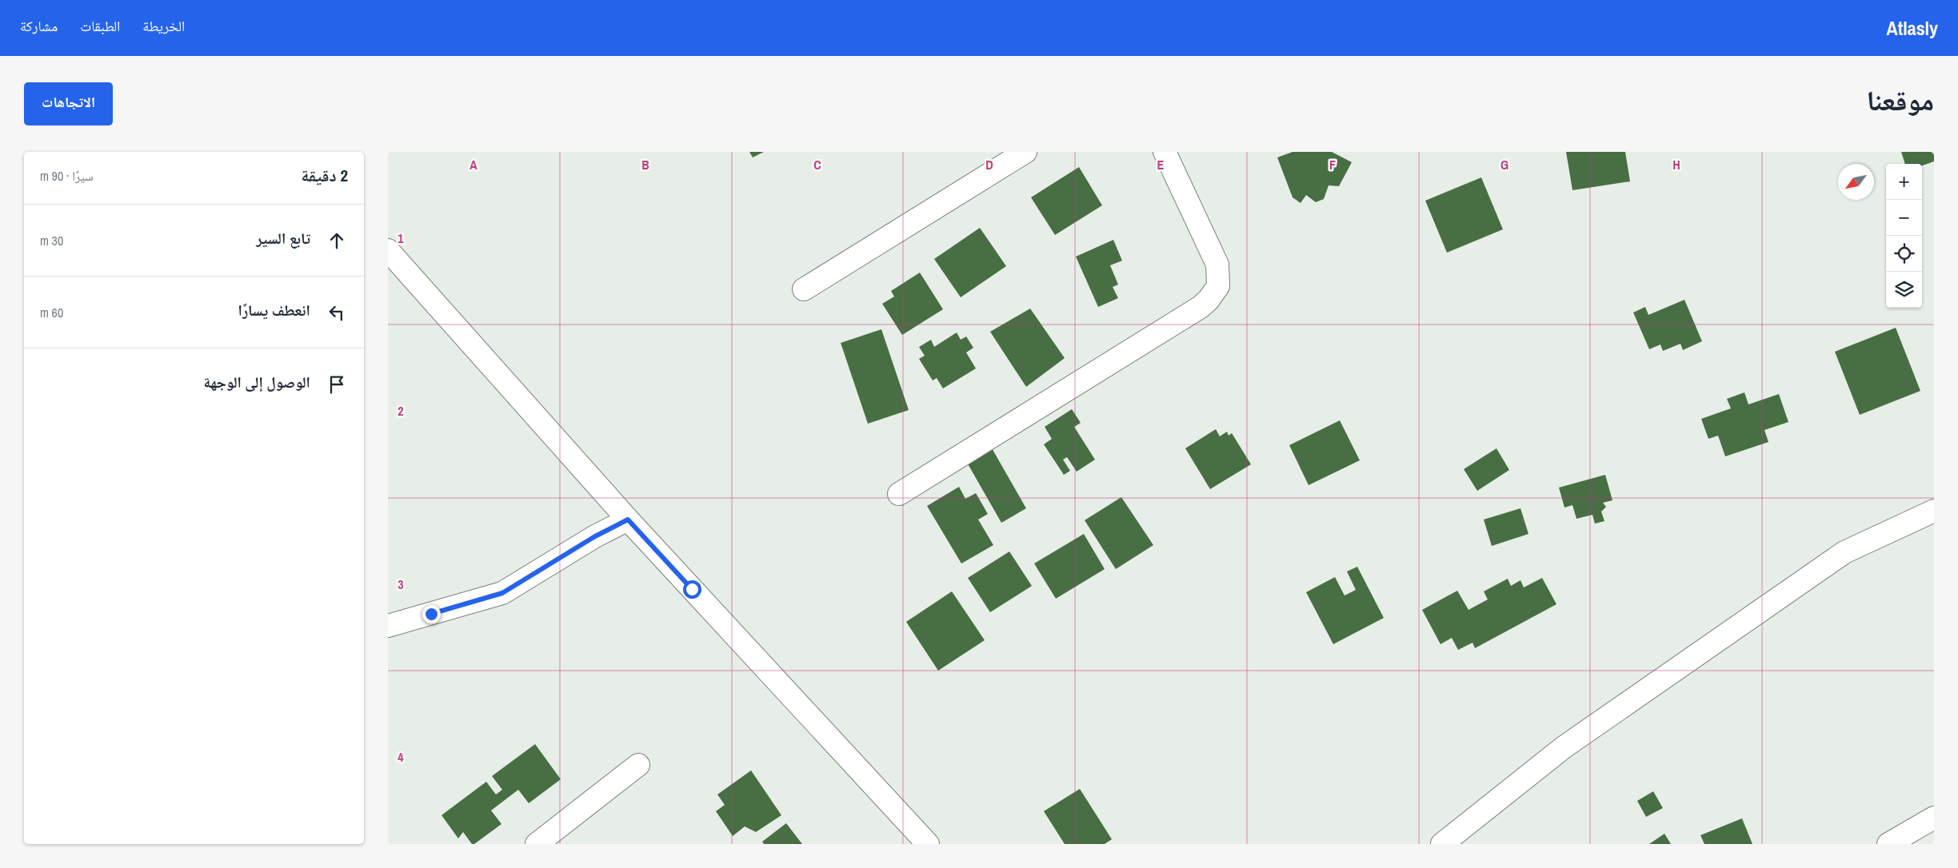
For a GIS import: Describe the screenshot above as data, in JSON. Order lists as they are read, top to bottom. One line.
{"north":"bottom left","page":{"header":"Atlasly","nav":["الخريطة","الطبقات","مشاركة"],"title":"موقعنا","buttons":"الاتجاهات","heading":["2 دقيقة","سيرًا · 90 m"],"map_buttons":["+","−"],"list":[["تابع السير","30 m"],["انعطف يسارًا","60 m"],"الوصول إلى الوجهة"]},"grid":{"columns":["A","B","C","D","E","F","G","H"],"rows":["1","2","3","4"]}}
